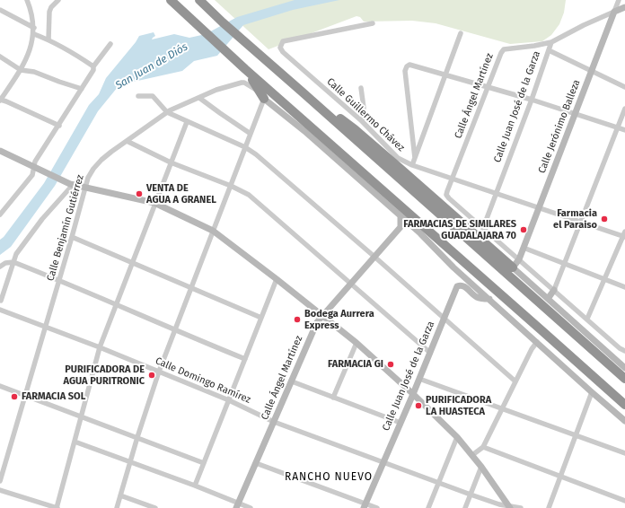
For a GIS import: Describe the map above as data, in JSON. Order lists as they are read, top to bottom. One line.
{"streets":{"street":["Calle Ángel Martínez","Calle Juan José de la Garza","Calle Guillermo Chávez","Calle Jerónimo Balleza","Calle Benjamín Gutiérrez","Calle Domingo Ramírez"]},"crossings":[["Calle Ángel Martínez","Calle Juan José de la Garza"],["Calle Ángel Martínez","Calle Guillermo Chávez"],["Calle Ángel Martínez","Calle Domingo Ramírez"],["Calle Juan José de la Garza","Calle Guillermo Chávez"],["Calle Juan José de la Garza","Calle Jerónimo Balleza"],["Calle Juan José de la Garza","Calle Domingo Ramírez"],["Calle Guillermo Chávez","Calle Jerónimo Balleza"],["Calle Benjamín Gutiérrez","Calle Domingo Ramírez"]],"districts":["RANCHO NUEVO"],"water":["San Juan de Diós"],"places":["VENTA DE AGUA A GRANEL","Farmacia el Paraiso","FARMACIAS DE SIMILARES GUADALAJARA 70","Bodega Aurrera Express","FARMACIA GI","PURIFICADORA DE AGUA PURITRONIC","FARMACIA SOL","PURIFICADORA LA HUASTECA"]}
